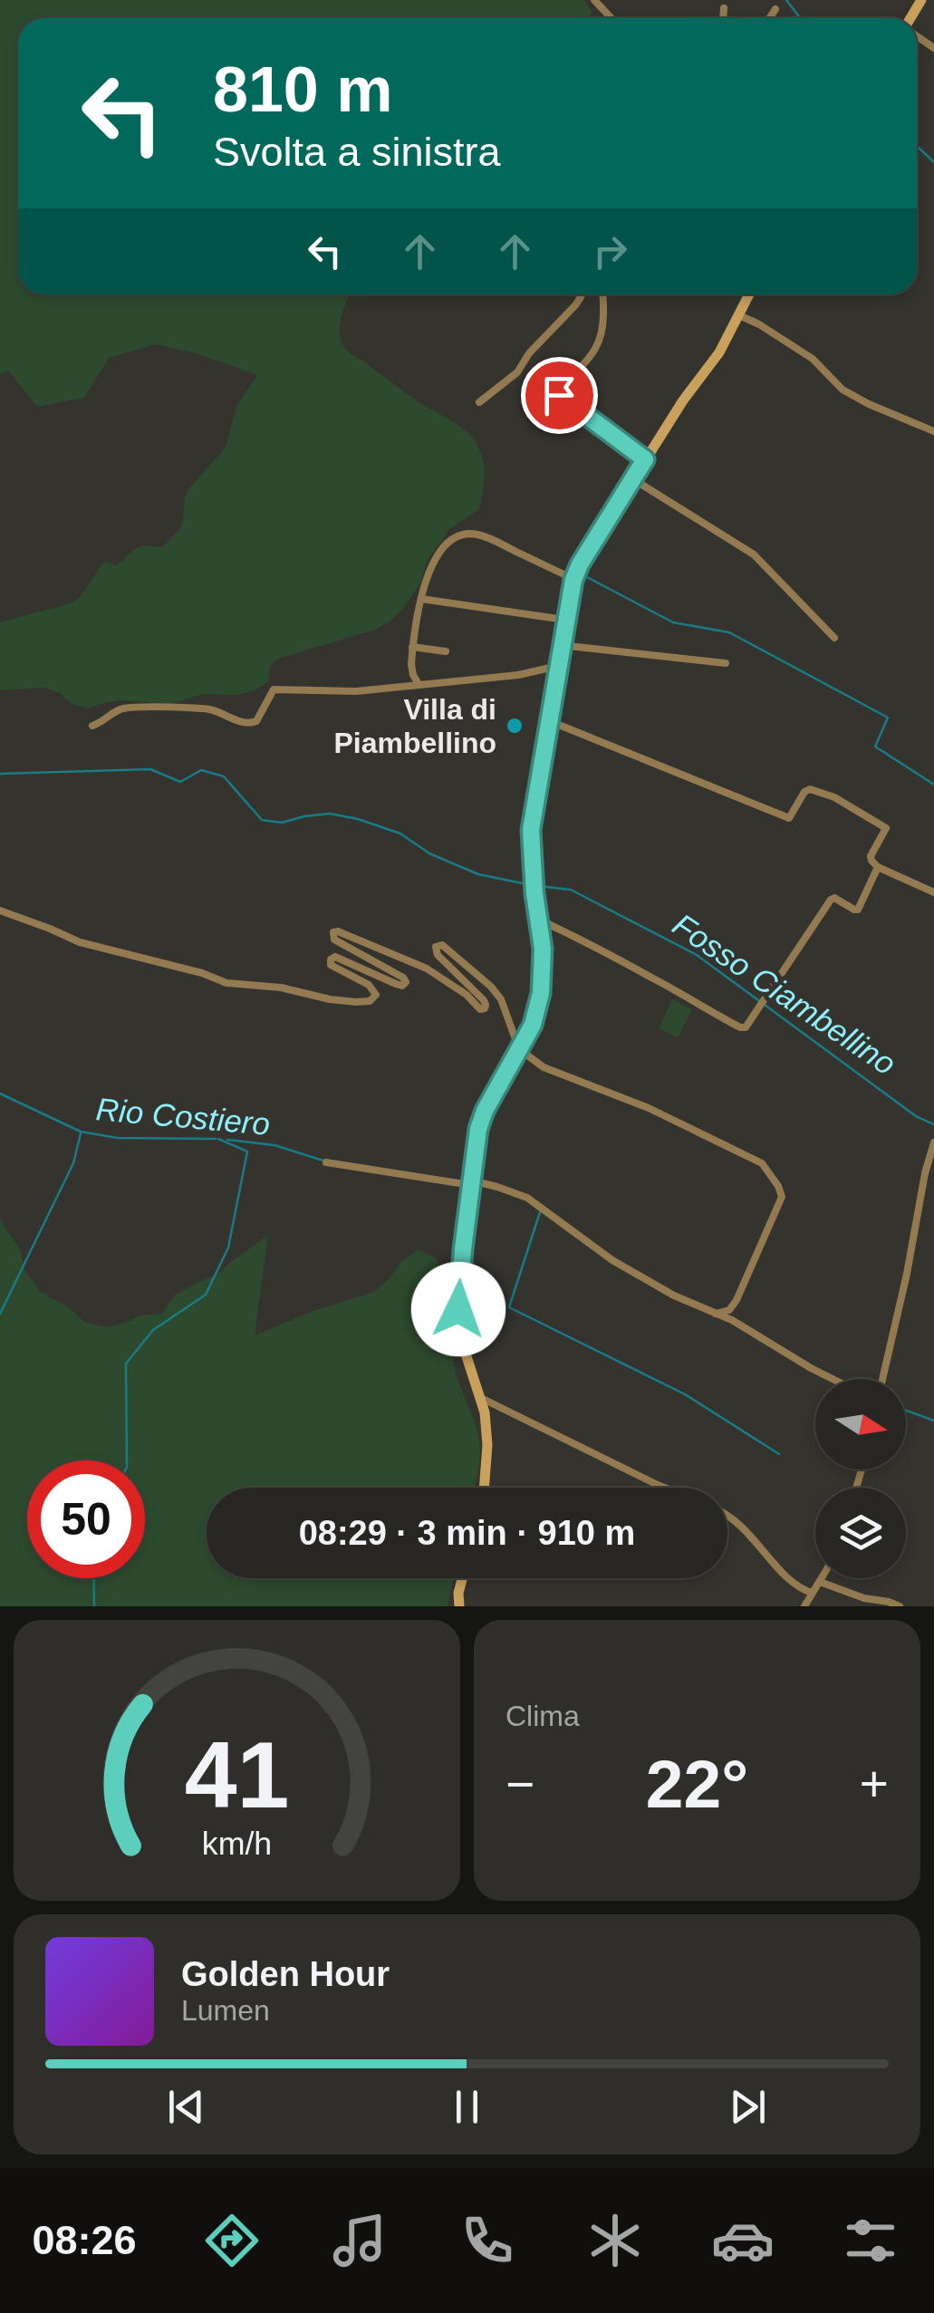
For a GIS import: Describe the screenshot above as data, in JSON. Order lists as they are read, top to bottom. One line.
{"water":["Fosso Ciambellino","Rio Costiero"],"places":["Villa di Piambellino"],"north":"right","page":{"turn":["810 m","Svolta a sinistra"],"limit":"50","trip":"08:29 · 3 min · 910 m","tile":"Clima","heat":["−","22°","+"],"song":["Golden Hour","Lumen"],"tabs":"08:26","gauge":["41","km/h"]}}
